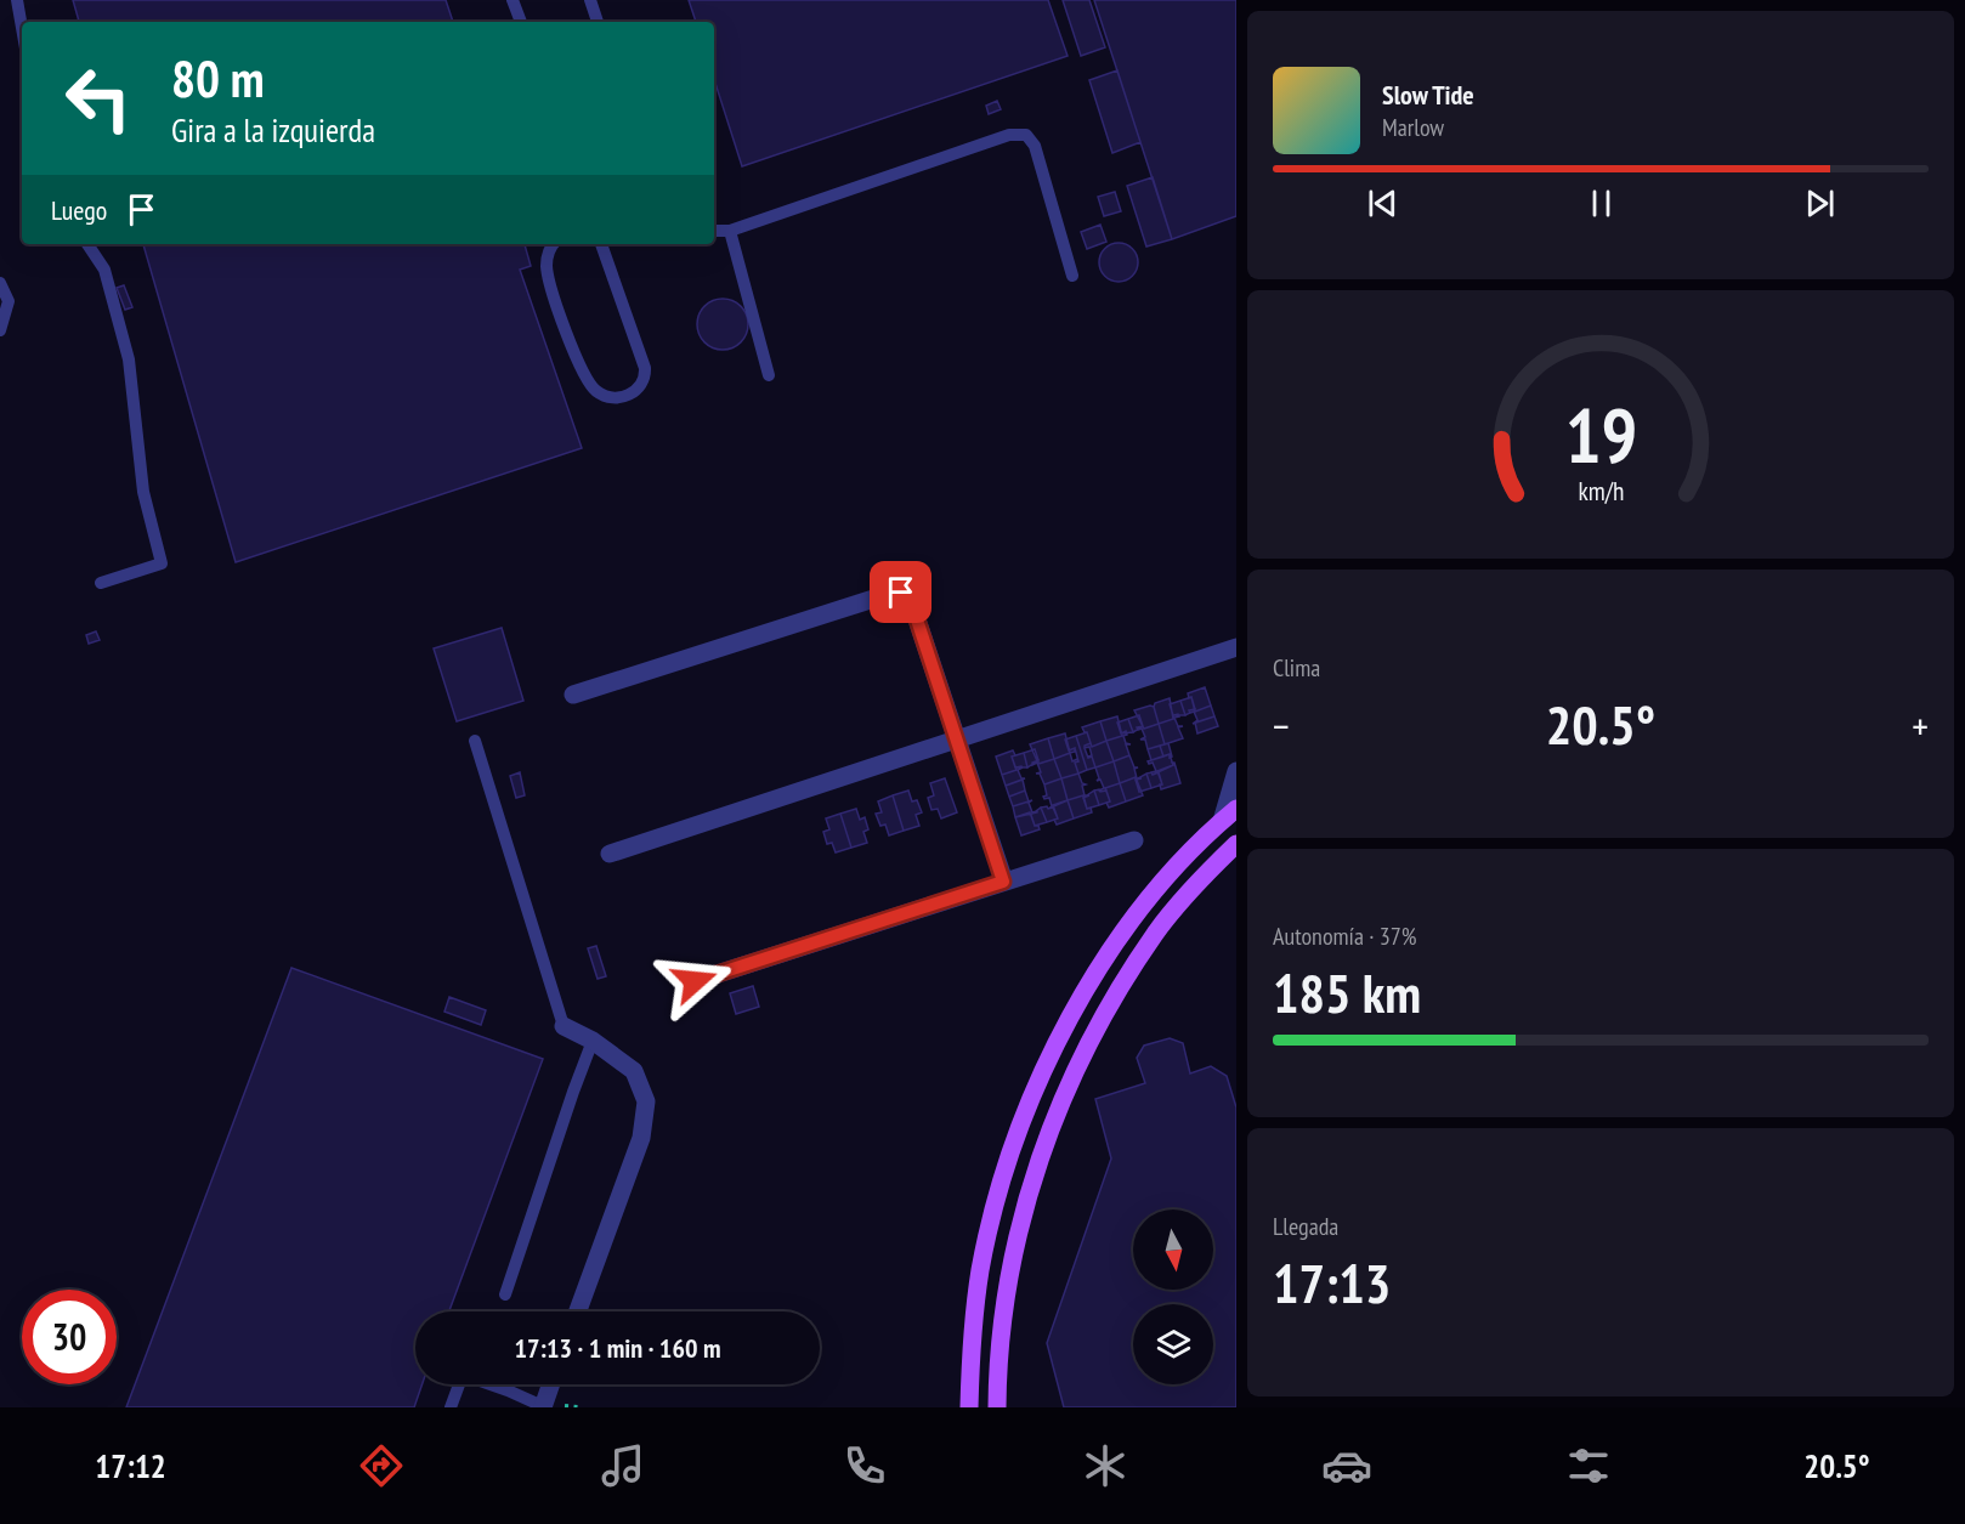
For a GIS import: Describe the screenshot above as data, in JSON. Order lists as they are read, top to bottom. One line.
{"north":"bottom","page":{"turn":["80 m","Gira a la izquierda"],"song":["Slow Tide","Marlow"],"then":"Luego","tile":["Clima",["Autonomía · 37%","185 km"],["Llegada","17:13"]],"heat":["−","20.5°","+"],"limit":"30","trip":"17:13 · 1 min · 160 m","tabs":["17:12","20.5°"],"gauge":["19","km/h"]}}
